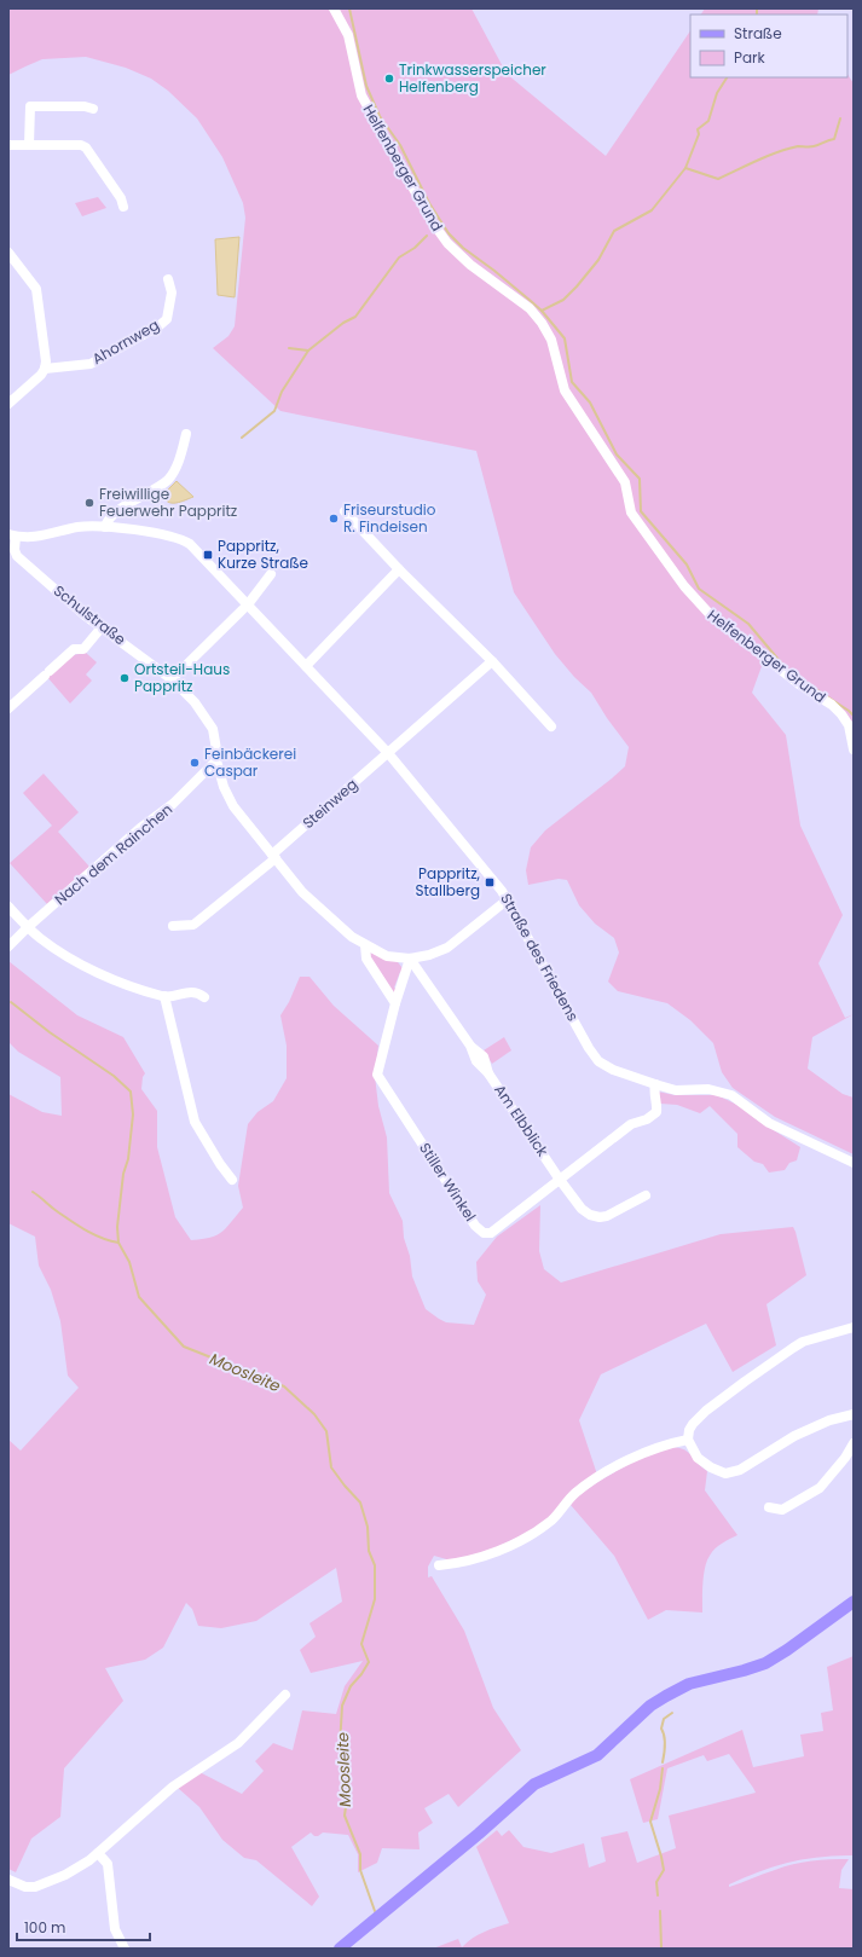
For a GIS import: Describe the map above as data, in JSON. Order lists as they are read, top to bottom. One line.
{"streets":{"street":["Helfenberger Grund","Ahornweg","Schulstraße","Steinweg","Nach dem Rainchen","Straße des Friedens","Am Elbblick","Stiller Winkel"]},"crossings":[["Schulstraße","Steinweg"],["Schulstraße","Nach dem Rainchen"],["Schulstraße","Straße des Friedens"],["Schulstraße","Am Elbblick"],["Steinweg","Straße des Friedens"],["Am Elbblick","Stiller Winkel"]],"water":["Moosleite"],"places":{"other":["Trinkwasserspeicher Helfenberg","Freiwillige Feuerwehr Pappritz","Friseurstudio R. Findeisen","Ortsteil-Haus Pappritz","Feinbäckerei Caspar"],"transit":["Pappritz, Kurze Straße","Pappritz, Stallberg"]},"legend":["Straße","Park"],"scale_bar":"100 m"}
